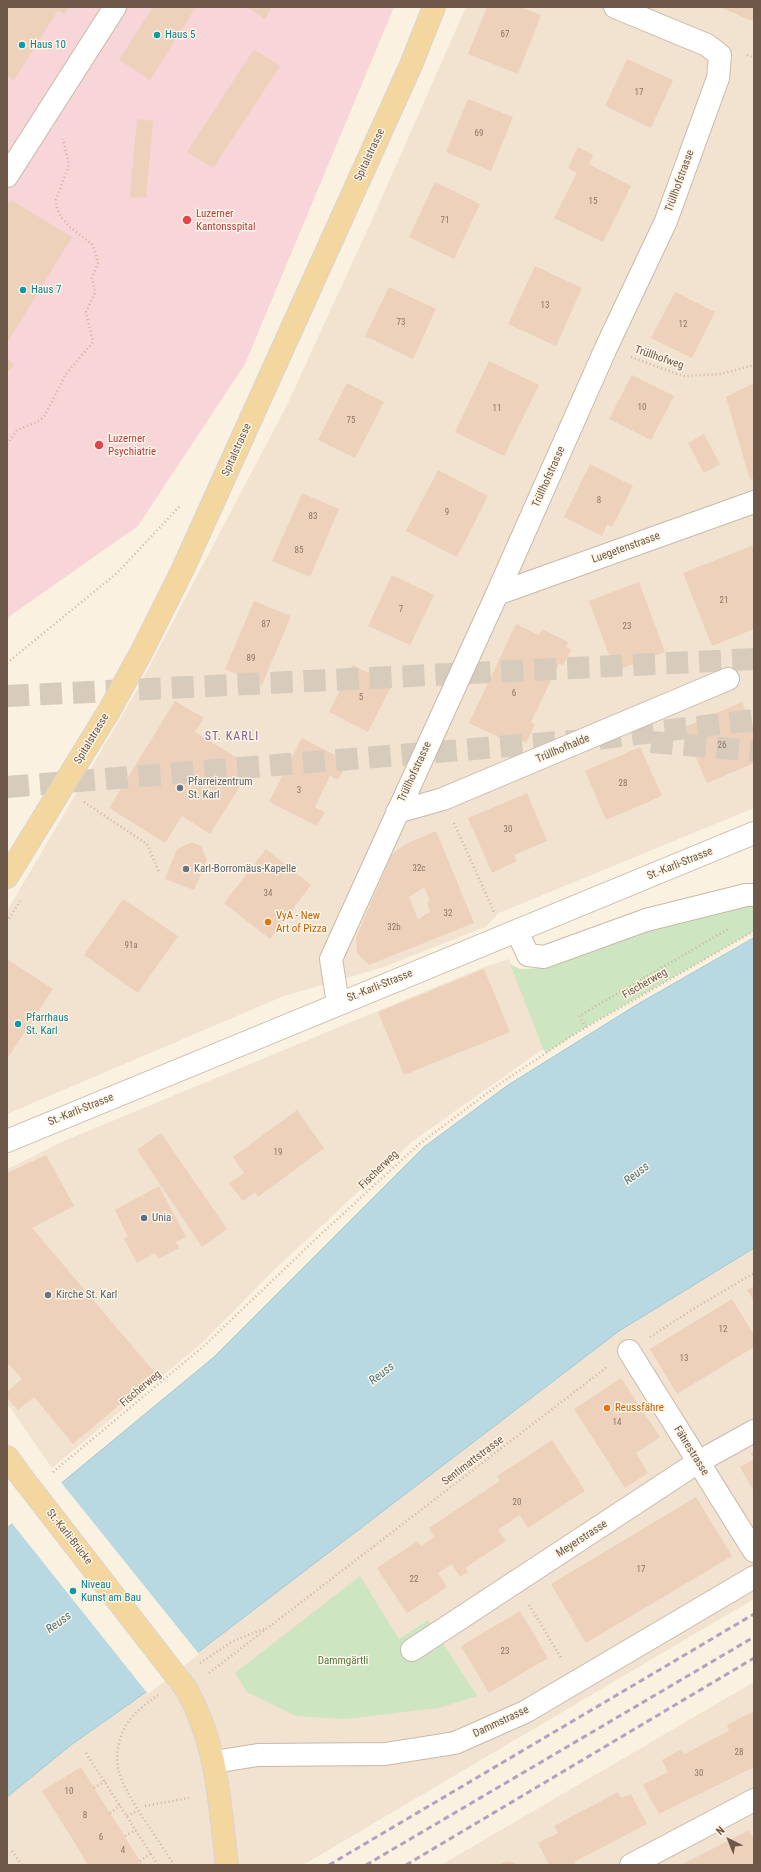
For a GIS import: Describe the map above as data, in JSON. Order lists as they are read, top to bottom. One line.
{"streets":{"main road":["Spitalstrasse","St.-Karli-Brücke"],"street":["Trüllhofstrasse","Luegetenstrasse","Trüllhofhalde","St.-Karli-Strasse","Fährestrasse","Meyerstrasse","Dammstrasse"],"path":["Trüllhofweg","Fischerweg","Sentimattstrasse"]},"crossings":[["Trüllhofstrasse","Trüllhofweg"],["Trüllhofstrasse","Luegetenstrasse"],["Trüllhofstrasse","Trüllhofhalde"],["Trüllhofstrasse","St.-Karli-Strasse"],["Fährestrasse","Sentimattstrasse"],["Fährestrasse","Meyerstrasse"],["St.-Karli-Brücke","Dammstrasse"]],"districts":["ST. KARLI"],"water":["Reuss"],"parks":["Dammgärtli"],"places":["Haus 5","Haus 10","Luzerner Kantonsspital","Haus 7","Luzerner Psychiatrie","Pfarreizentrum St. Karl","Karl-Borromäus-Kapelle","VyA - New Art of Pizza","Pfarrhaus St. Karl","Unia","Kirche St. Karl","Reussfähre","Niveau Kunst am Bau"],"house_numbers":["67","17","69","15","71","13","73","12","10","11","75","8","9","83","85","21","7","87","23","89","6","5","26","28","3","30","32c","34","32","32b","91a","19","12","13","14","20","17","22","23","28","30","10","8","6","4"],"north":"top left"}
